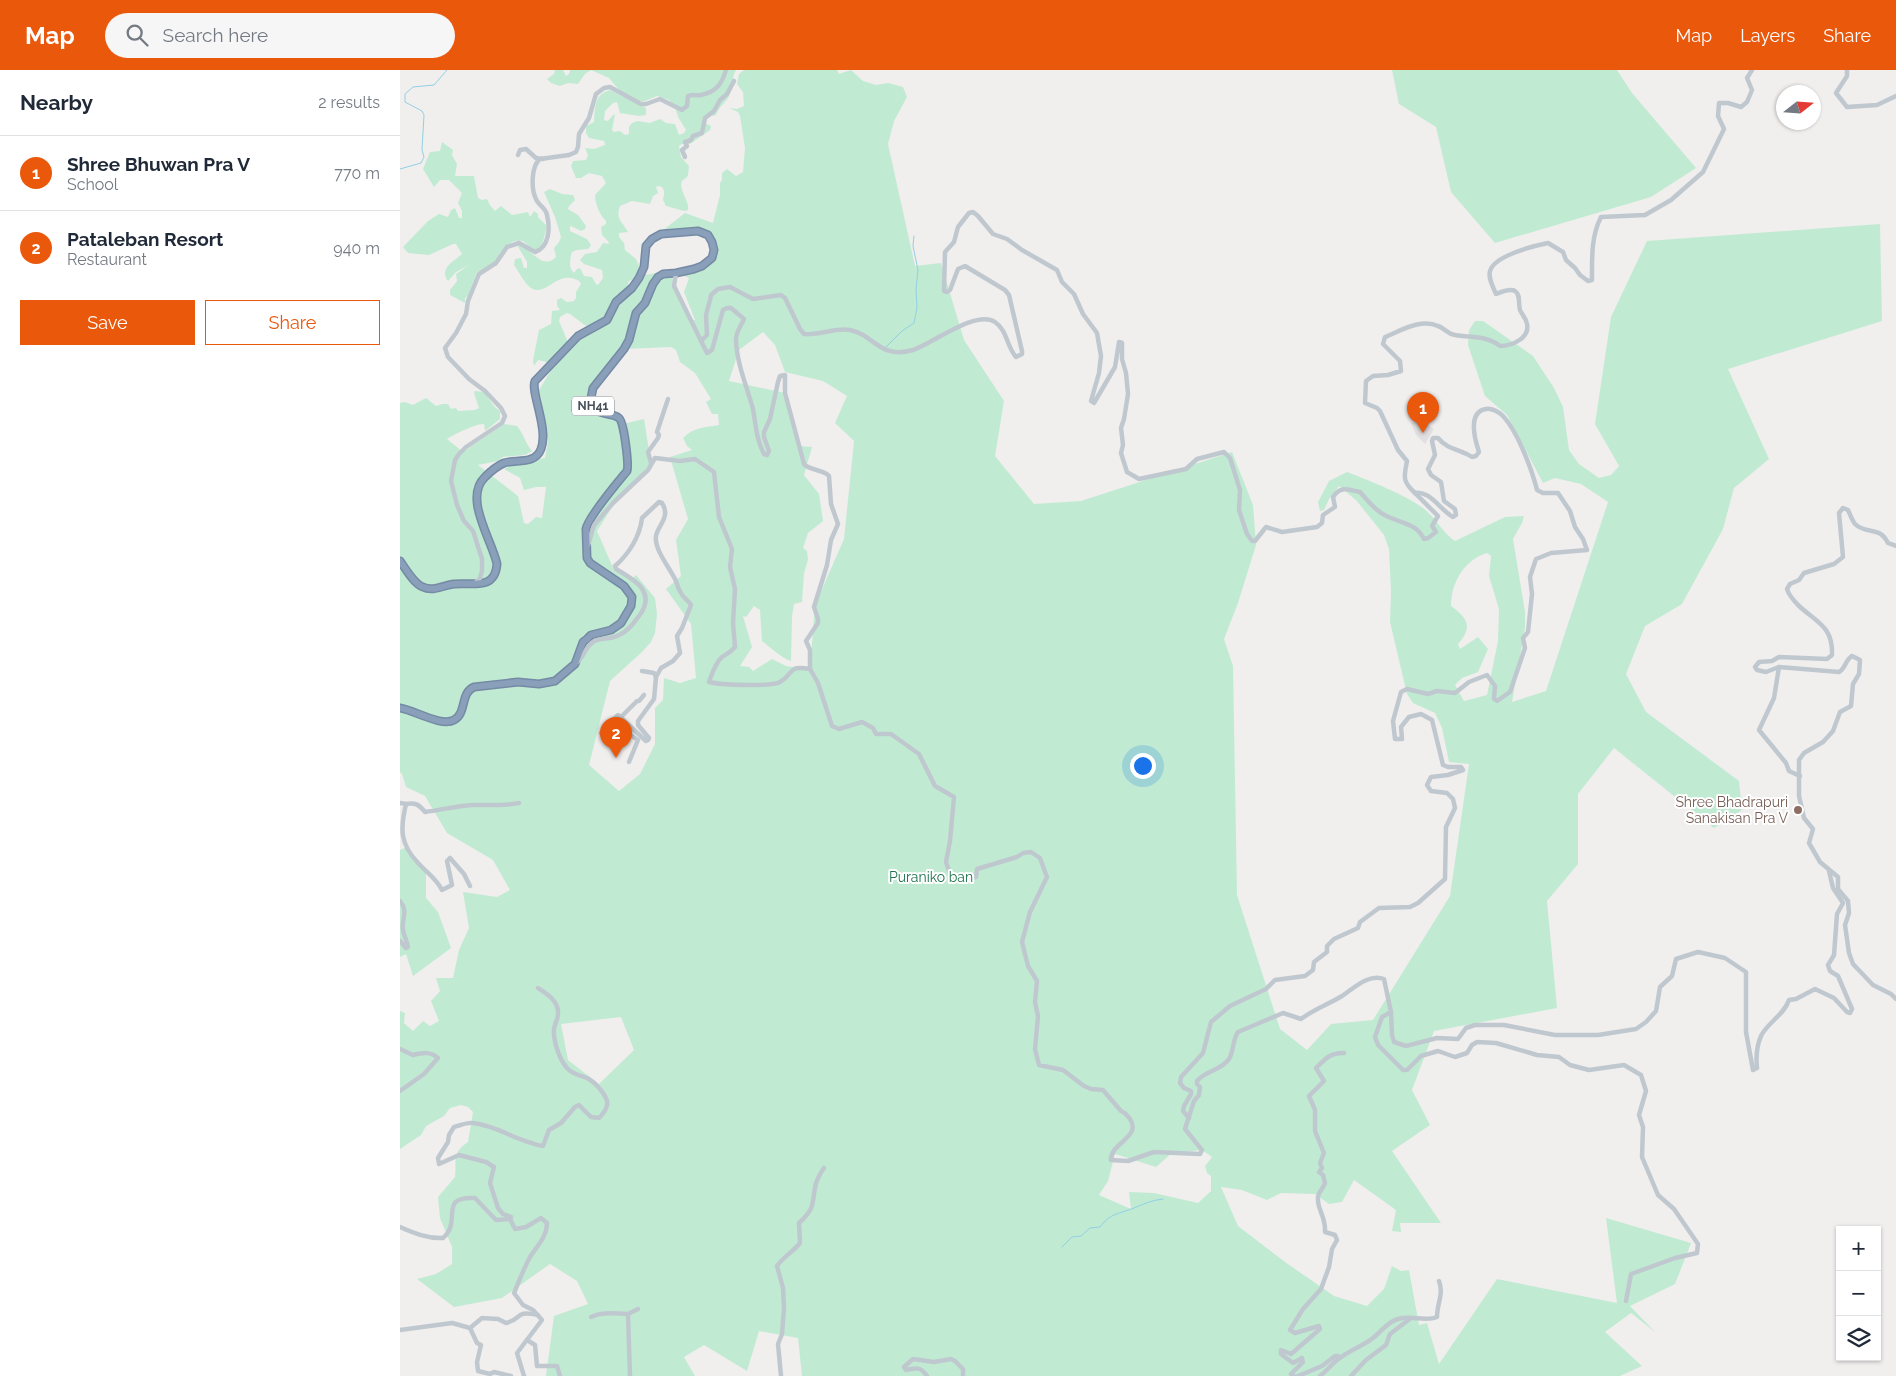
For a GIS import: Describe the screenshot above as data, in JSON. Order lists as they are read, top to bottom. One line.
{"streets":{"highway":["NH41"]},"parks":["Puraniko ban"],"places":["Shree Bhadrapuri Sanakisan Pra V"],"north":"right","page":{"header":"Map","search":"Search here","nav":["Map","Layers","Share"],"heading":["Nearby","2 results"],"list":[{"mark":"1","name":"Shree Bhuwan Pra V","note":"School","value":"770 m"},{"mark":"2","name":"Pataleban Resort","note":"Restaurant","value":"940 m"}],"buttons":["Save","Share"],"pins":["1","2"],"map_buttons":["+","−"]}}
